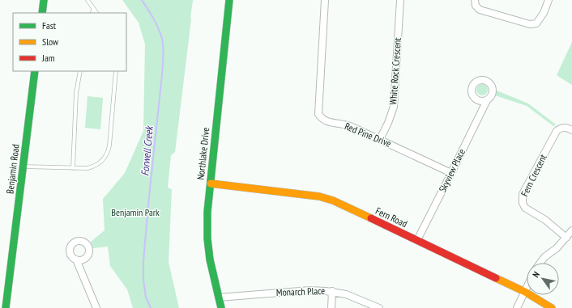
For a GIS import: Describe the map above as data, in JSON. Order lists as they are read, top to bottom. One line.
{"streets":{"street":["White Rock Crescent","Red Pine Drive","Northlake Drive","Benjamin Road","Skyview Place","Fern Crescent","Fern Road","Monarch Place"]},"crossings":[["White Rock Crescent","Red Pine Drive"],["Red Pine Drive","Skyview Place"],["Northlake Drive","Fern Road"],["Northlake Drive","Monarch Place"],["Skyview Place","Fern Road"]],"water":["Forwell Creek"],"parks":["Benjamin Park"],"legend":["Fast","Slow","Jam"],"north":"top left"}
